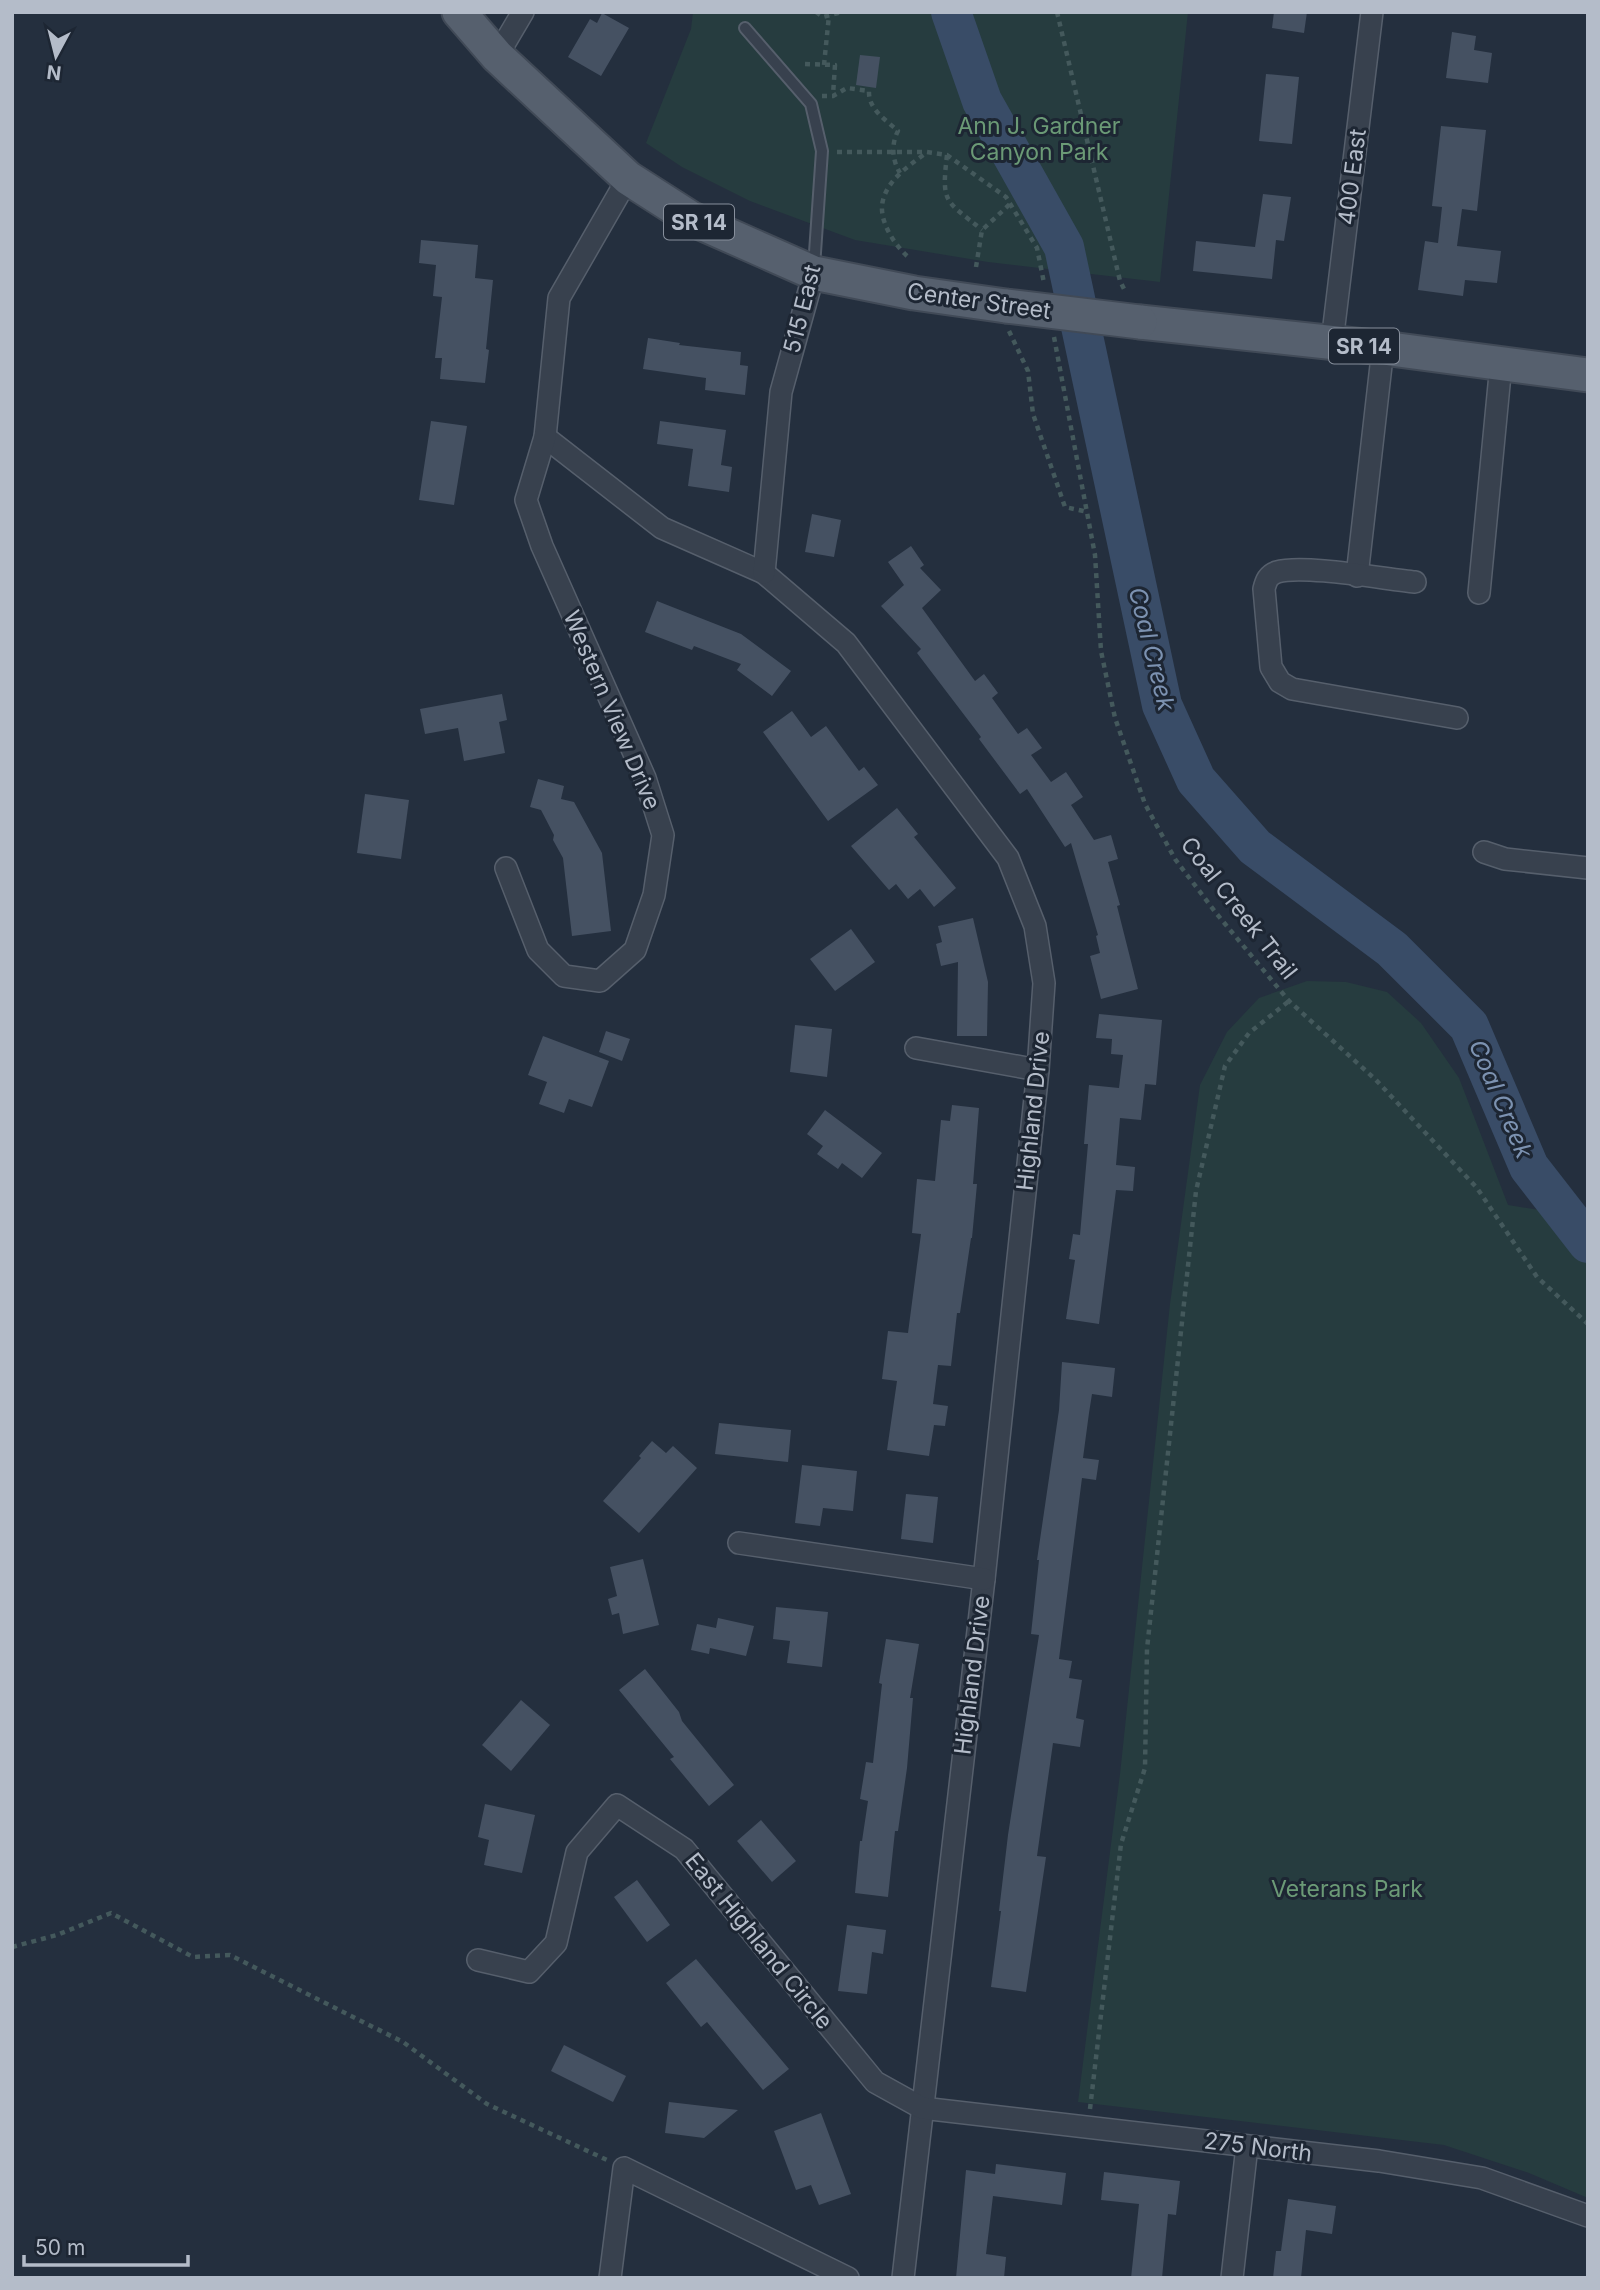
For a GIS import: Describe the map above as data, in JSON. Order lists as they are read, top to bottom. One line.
{"streets":{"main road":["SR 14","Center Street"],"street":["400 East","515 East","Western View Drive","Highland Drive","East Highland Circle","275 North"],"path":["Coal Creek Trail"]},"crossings":[["400 East","Center Street"],["Center Street","515 East"],["515 East","Highland Drive"],["Western View Drive","Highland Drive"],["Highland Drive","East Highland Circle"],["Highland Drive","275 North"],["East Highland Circle","275 North"]],"water":["Coal Creek"],"parks":["Ann J. Gardner Canyon Park","Veterans Park"],"scale_bar":"50 m","north":"bottom"}
